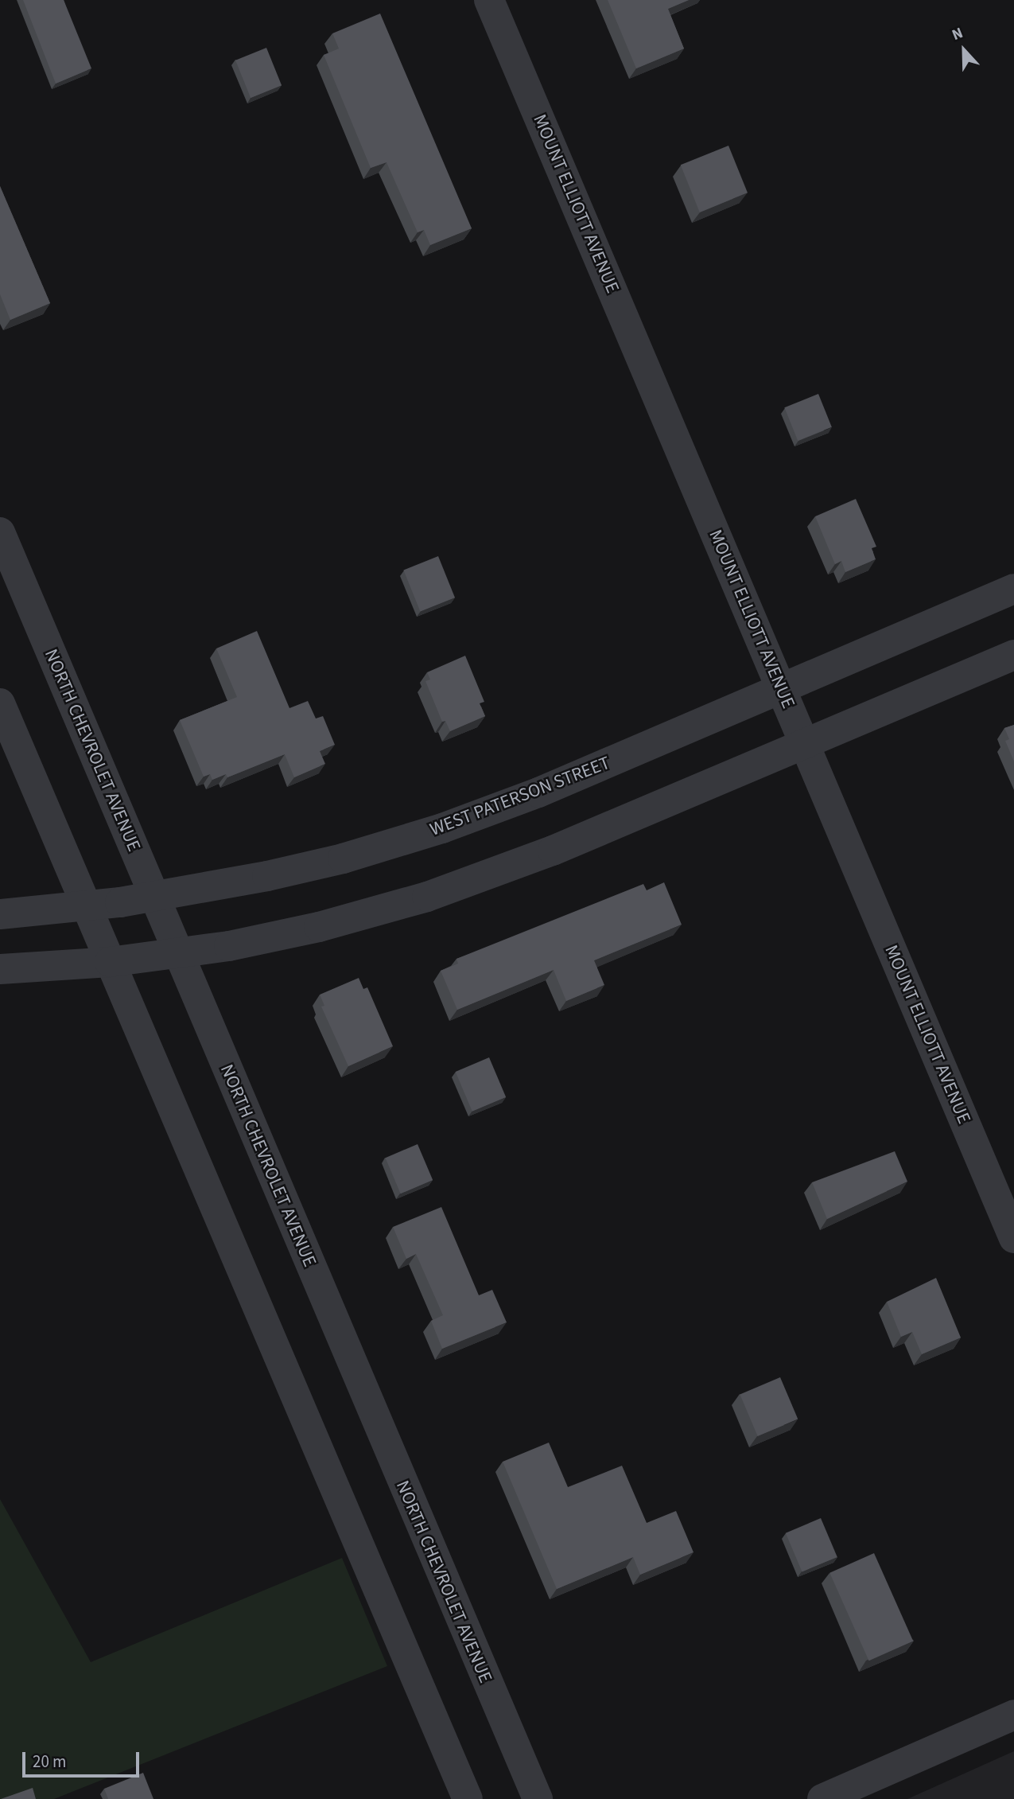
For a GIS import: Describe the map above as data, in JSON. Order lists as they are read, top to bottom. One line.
{"streets":{"street":["MOUNT ELLIOTT AVENUE","NORTH CHEVROLET AVENUE","WEST PATERSON STREET"]},"crossings":[["MOUNT ELLIOTT AVENUE","WEST PATERSON STREET"],["NORTH CHEVROLET AVENUE","WEST PATERSON STREET"]],"scale_bar":"20 m","north":"top"}
